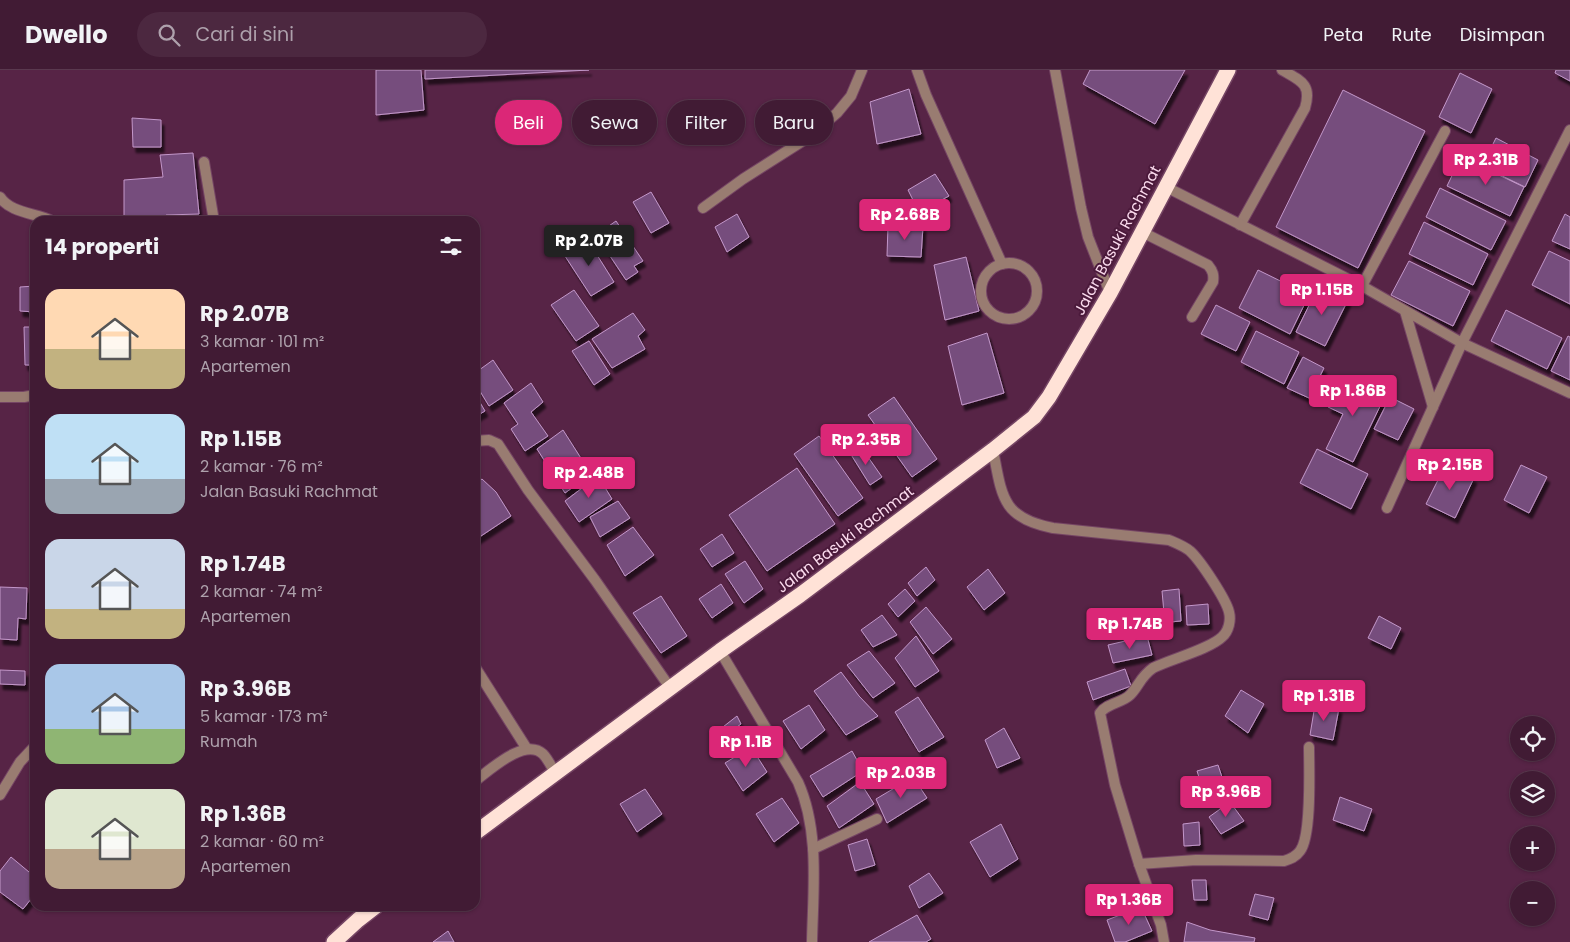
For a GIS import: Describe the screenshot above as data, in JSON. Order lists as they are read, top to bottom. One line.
{"streets":{"highway":["Jalan Basuki Rachmat"]},"page":{"header":"Dwello","search":"Cari di sini","nav":["Peta","Rute","Disimpan"],"chip":["Beli","Sewa","Filter","Baru"],"price":["Rp 2.31B","Rp 2.68B","Rp 2.07B","Rp 1.15B","Rp 1.86B","Rp 2.35B","Rp 2.15B","Rp 2.48B","Rp 1.74B","Rp 1.31B","Rp 1.1B","Rp 2.03B","Rp 3.96B","Rp 1.36B"],"heading":"14 properti","list":[{"name":"Rp 2.07B","note":"3 kamar · 101 m² · Apartemen"},{"name":"Rp 1.15B","note":"2 kamar · 76 m² · Jalan Basuki Rachmat"},{"name":"Rp 1.74B","note":"2 kamar · 74 m² · Apartemen"},{"name":"Rp 3.96B","note":"5 kamar · 173 m² · Rumah"},{"name":"Rp 1.36B","note":"2 kamar · 60 m² · Apartemen"}],"map_buttons":["+","−"]}}
